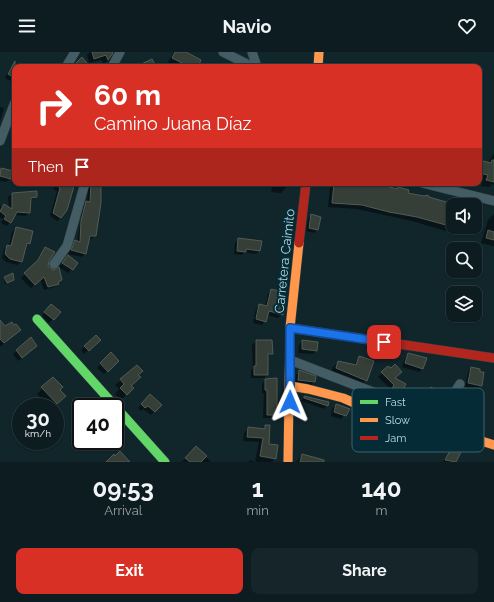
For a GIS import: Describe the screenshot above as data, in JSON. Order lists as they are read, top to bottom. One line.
{"streets":{"street":["Carretera Caimito"]},"legend":["Fast","Slow","Jam"],"page":{"header":"Navio","turn":["60 m","Camino Juana Díaz"],"then":"Then","speed":"30 km/h","limit":"40","eta":["09:53","Arrival","1","min","140","m"],"buttons":["Exit","Share"]}}
